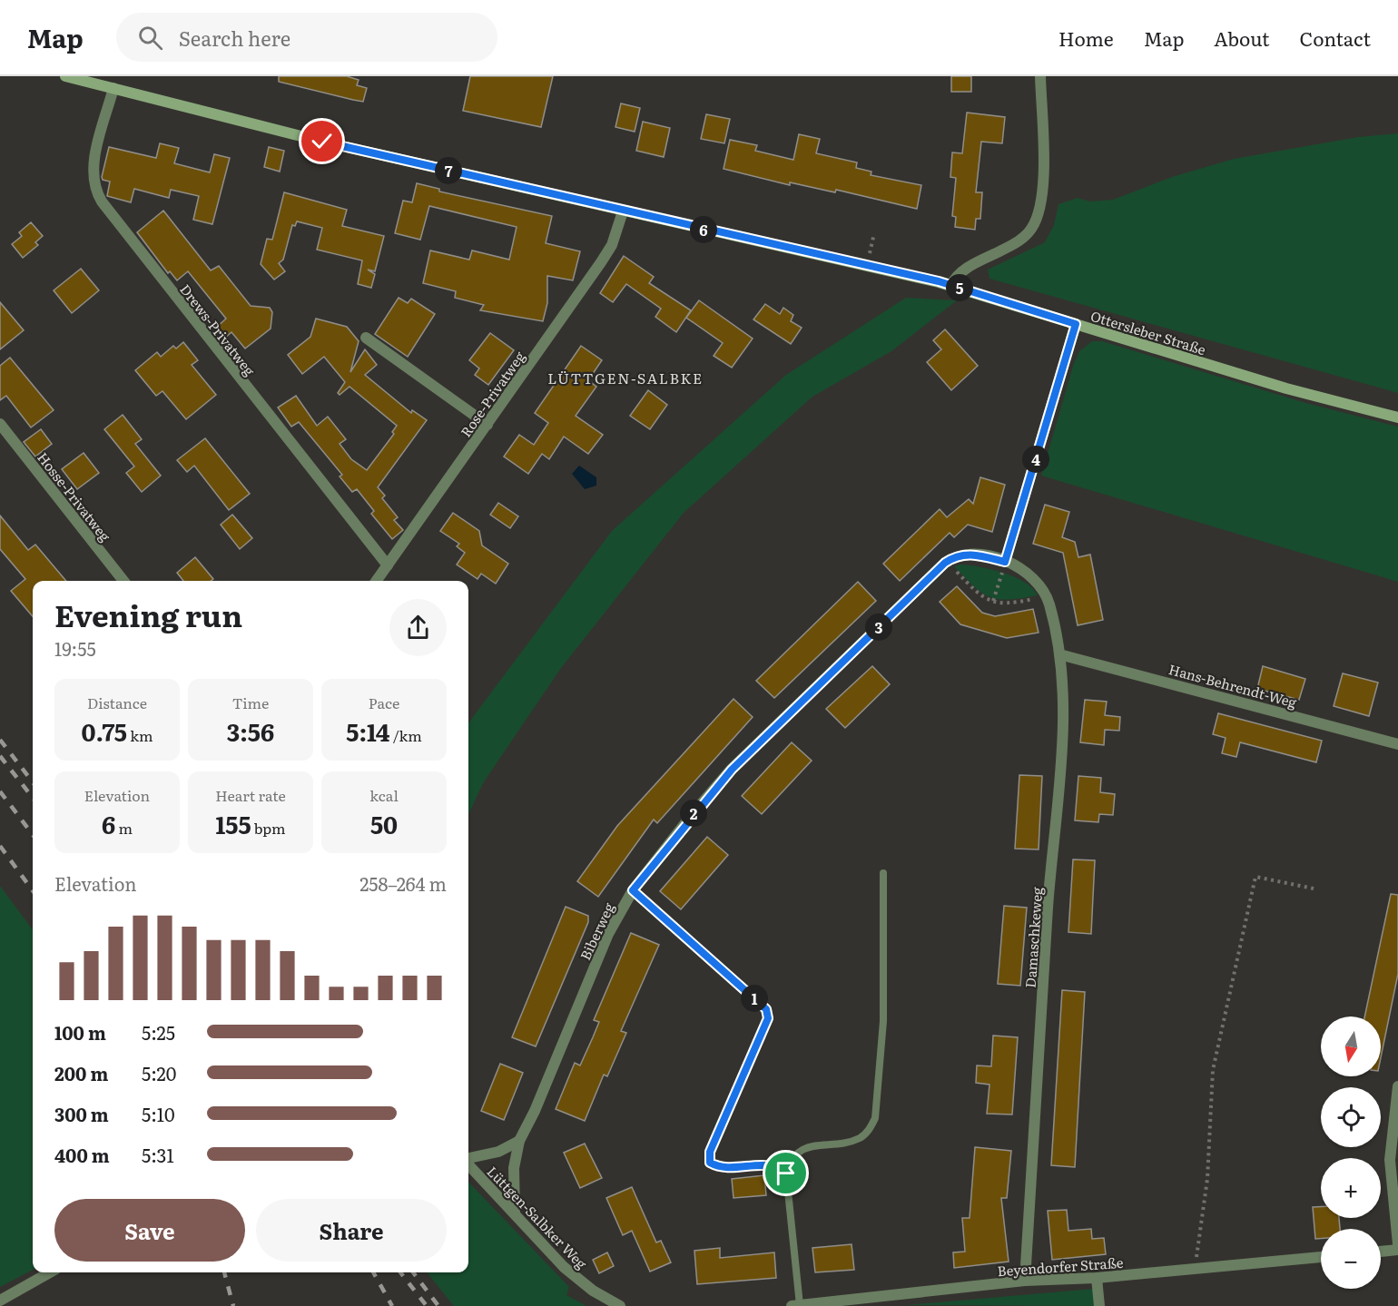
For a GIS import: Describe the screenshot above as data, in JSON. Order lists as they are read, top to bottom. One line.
{"streets":{"main road":["Ottersleber Straße"],"street":["Drews-Privatweg","Rose-Privatweg","Hosse-Privatweg","Hans-Behrendt-Weg","Biberweg","Damaschkeweg","Lüttgen-Salbker Weg","Beyendorfer Straße"]},"crossings":[["Drews-Privatweg","Ottersleber Straße"],["Drews-Privatweg","Rose-Privatweg"],["Ottersleber Straße","Rose-Privatweg"],["Hans-Behrendt-Weg","Damaschkeweg"],["Biberweg","Lüttgen-Salbker Weg"],["Damaschkeweg","Beyendorfer Straße"]],"districts":["LÜTTGEN-SALBKE"],"north":"bottom","page":{"header":"Map","search":"Search here","nav":["Home","Map","About","Contact"],"pins":["7","6","5","4","3","2","1"],"heading":["Evening run","19:55"],"stats":[["Distance","0.75 km"],["Time","3:56"],["Pace","5:14 /km"],["Elevation","6 m"],["Heart rate","155 bpm"],["kcal","50"]],"chart":["Elevation","258–264 m"],"list":[{"name":"100 m","note":"5:25"},{"name":"200 m","note":"5:20"},{"name":"300 m","note":"5:10"},{"name":"400 m","note":"5:31"}],"map_buttons":["+","−"],"buttons":["Save","Share"]}}
